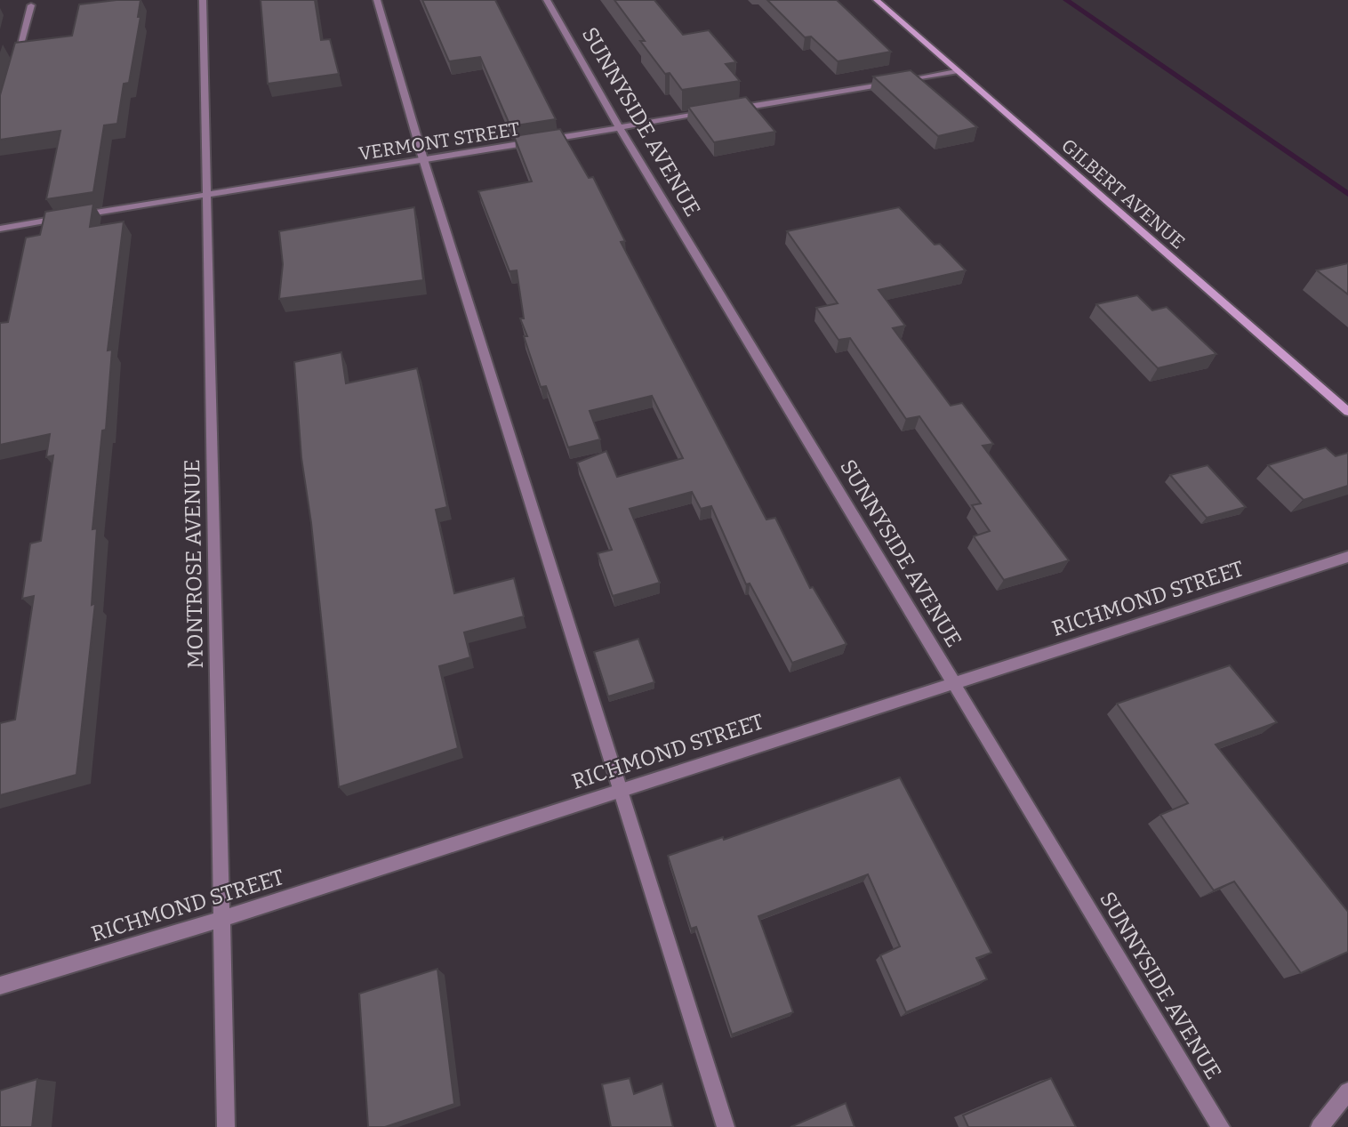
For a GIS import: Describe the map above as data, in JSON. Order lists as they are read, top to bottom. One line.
{"streets":{"street":["SUNNYSIDE AVENUE","VERMONT STREET","GILBERT AVENUE","MONTROSE AVENUE","RICHMOND STREET"]},"crossings":[["SUNNYSIDE AVENUE","VERMONT STREET"],["SUNNYSIDE AVENUE","RICHMOND STREET"],["VERMONT STREET","MONTROSE AVENUE"],["MONTROSE AVENUE","RICHMOND STREET"]]}
